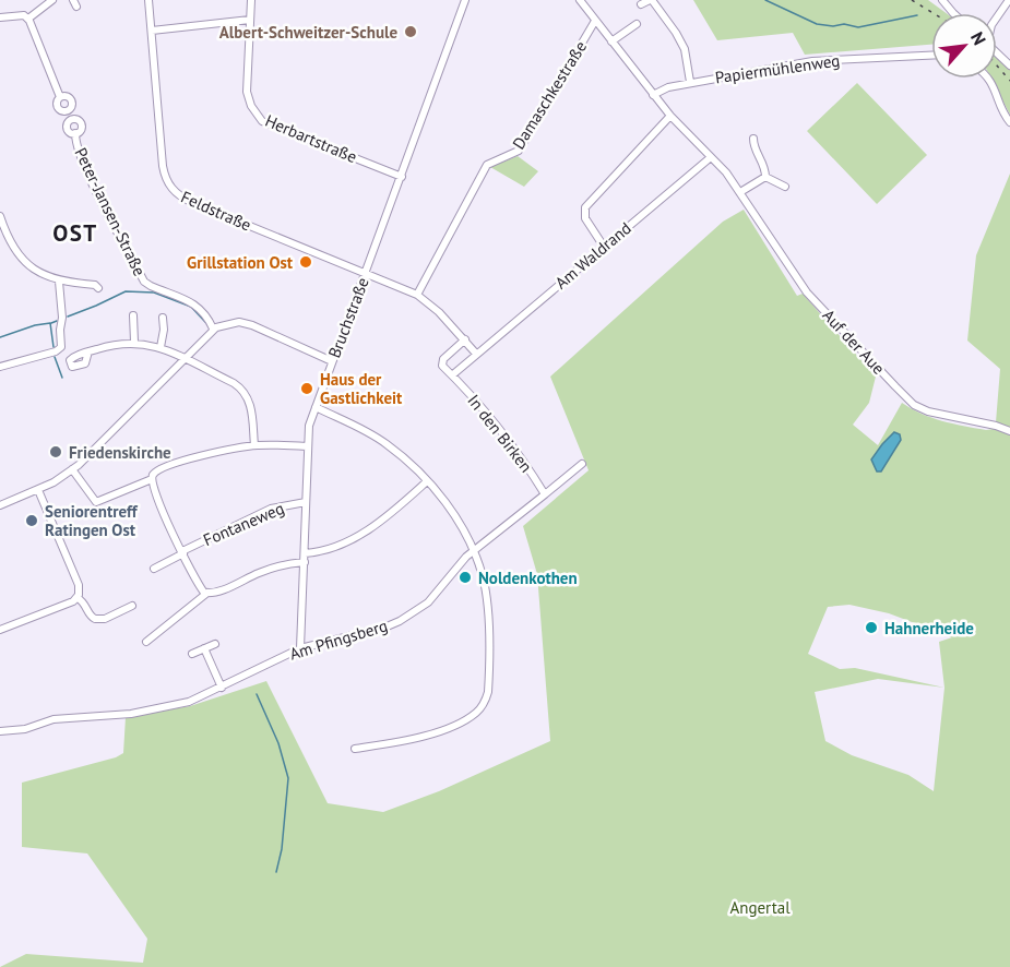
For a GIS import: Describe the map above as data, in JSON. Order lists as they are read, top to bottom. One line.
{"streets":{"street":["Papiermühlenweg","Damaschkestraße","Herbartstraße","Feldstraße","Peter-Jansen-Straße","Am Waldrand","Bruchstraße","Auf der Aue","In den Birken","Fontaneweg","Am Pfingsberg"]},"crossings":[["Papiermühlenweg","Auf der Aue"],["Damaschkestraße","Auf der Aue"],["Herbartstraße","Bruchstraße"],["Feldstraße","Bruchstraße"],["Am Waldrand","Auf der Aue"],["Bruchstraße","Fontaneweg"],["Bruchstraße","Am Pfingsberg"]],"districts":["OST"],"parks":["Angertal"],"places":["Albert-Schweitzer-Schule","Grillstation Ost","Haus der Gastlichkeit","Friedenskirche","Seniorentreff Ratingen Ost","Noldenkothen","Hahnerheide"],"north":"top right"}
